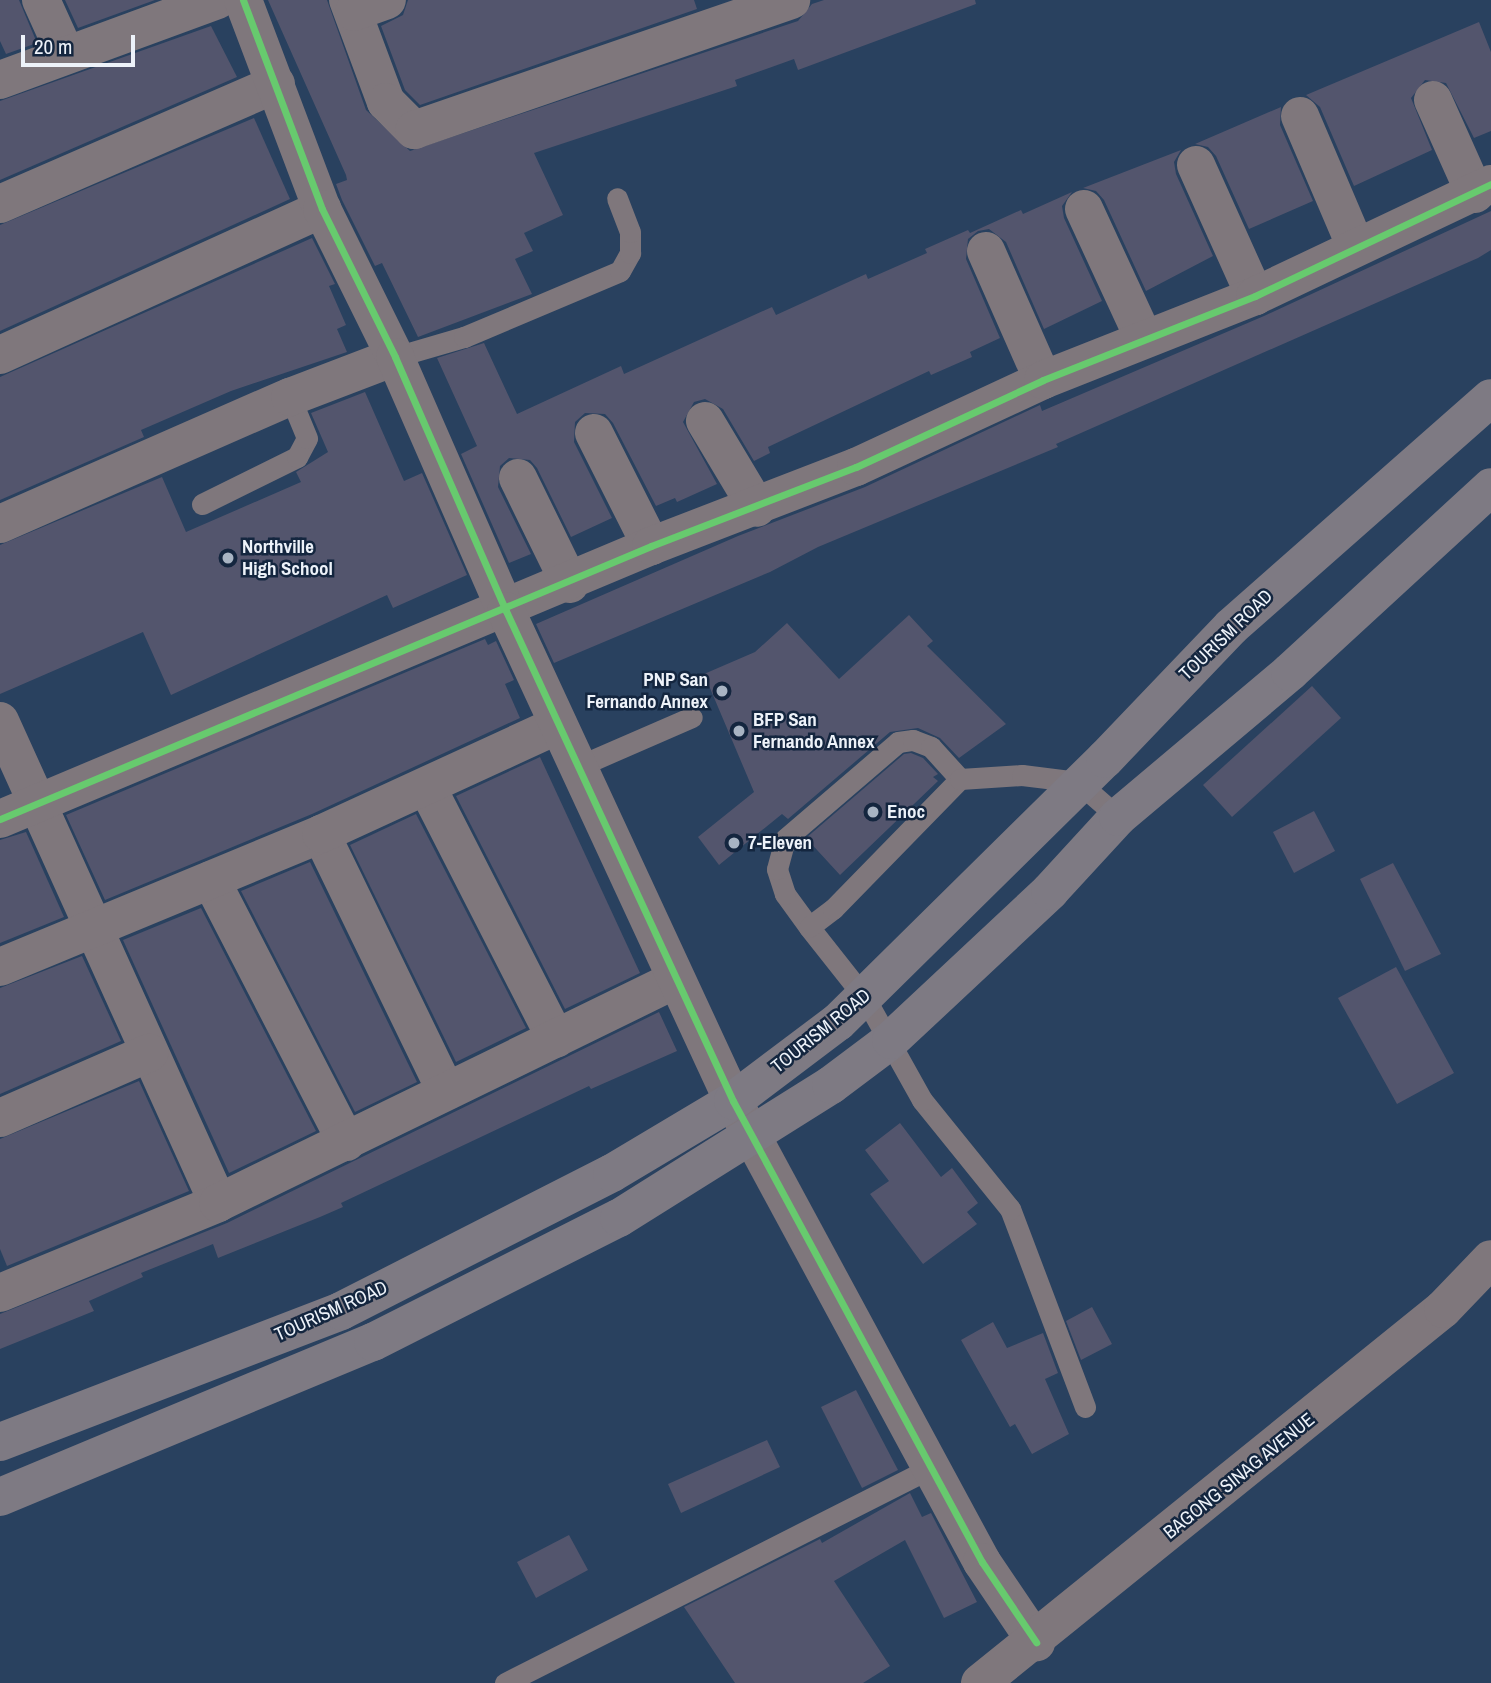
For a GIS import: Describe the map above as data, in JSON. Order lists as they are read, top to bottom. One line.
{"streets":{"main road":["TOURISM ROAD"],"street":["BAGONG SINAG AVENUE"]},"places":["Northville High School","PNP San Fernando Annex","BFP San Fernando Annex","Enoc","7-Eleven"],"scale_bar":"20 m"}
